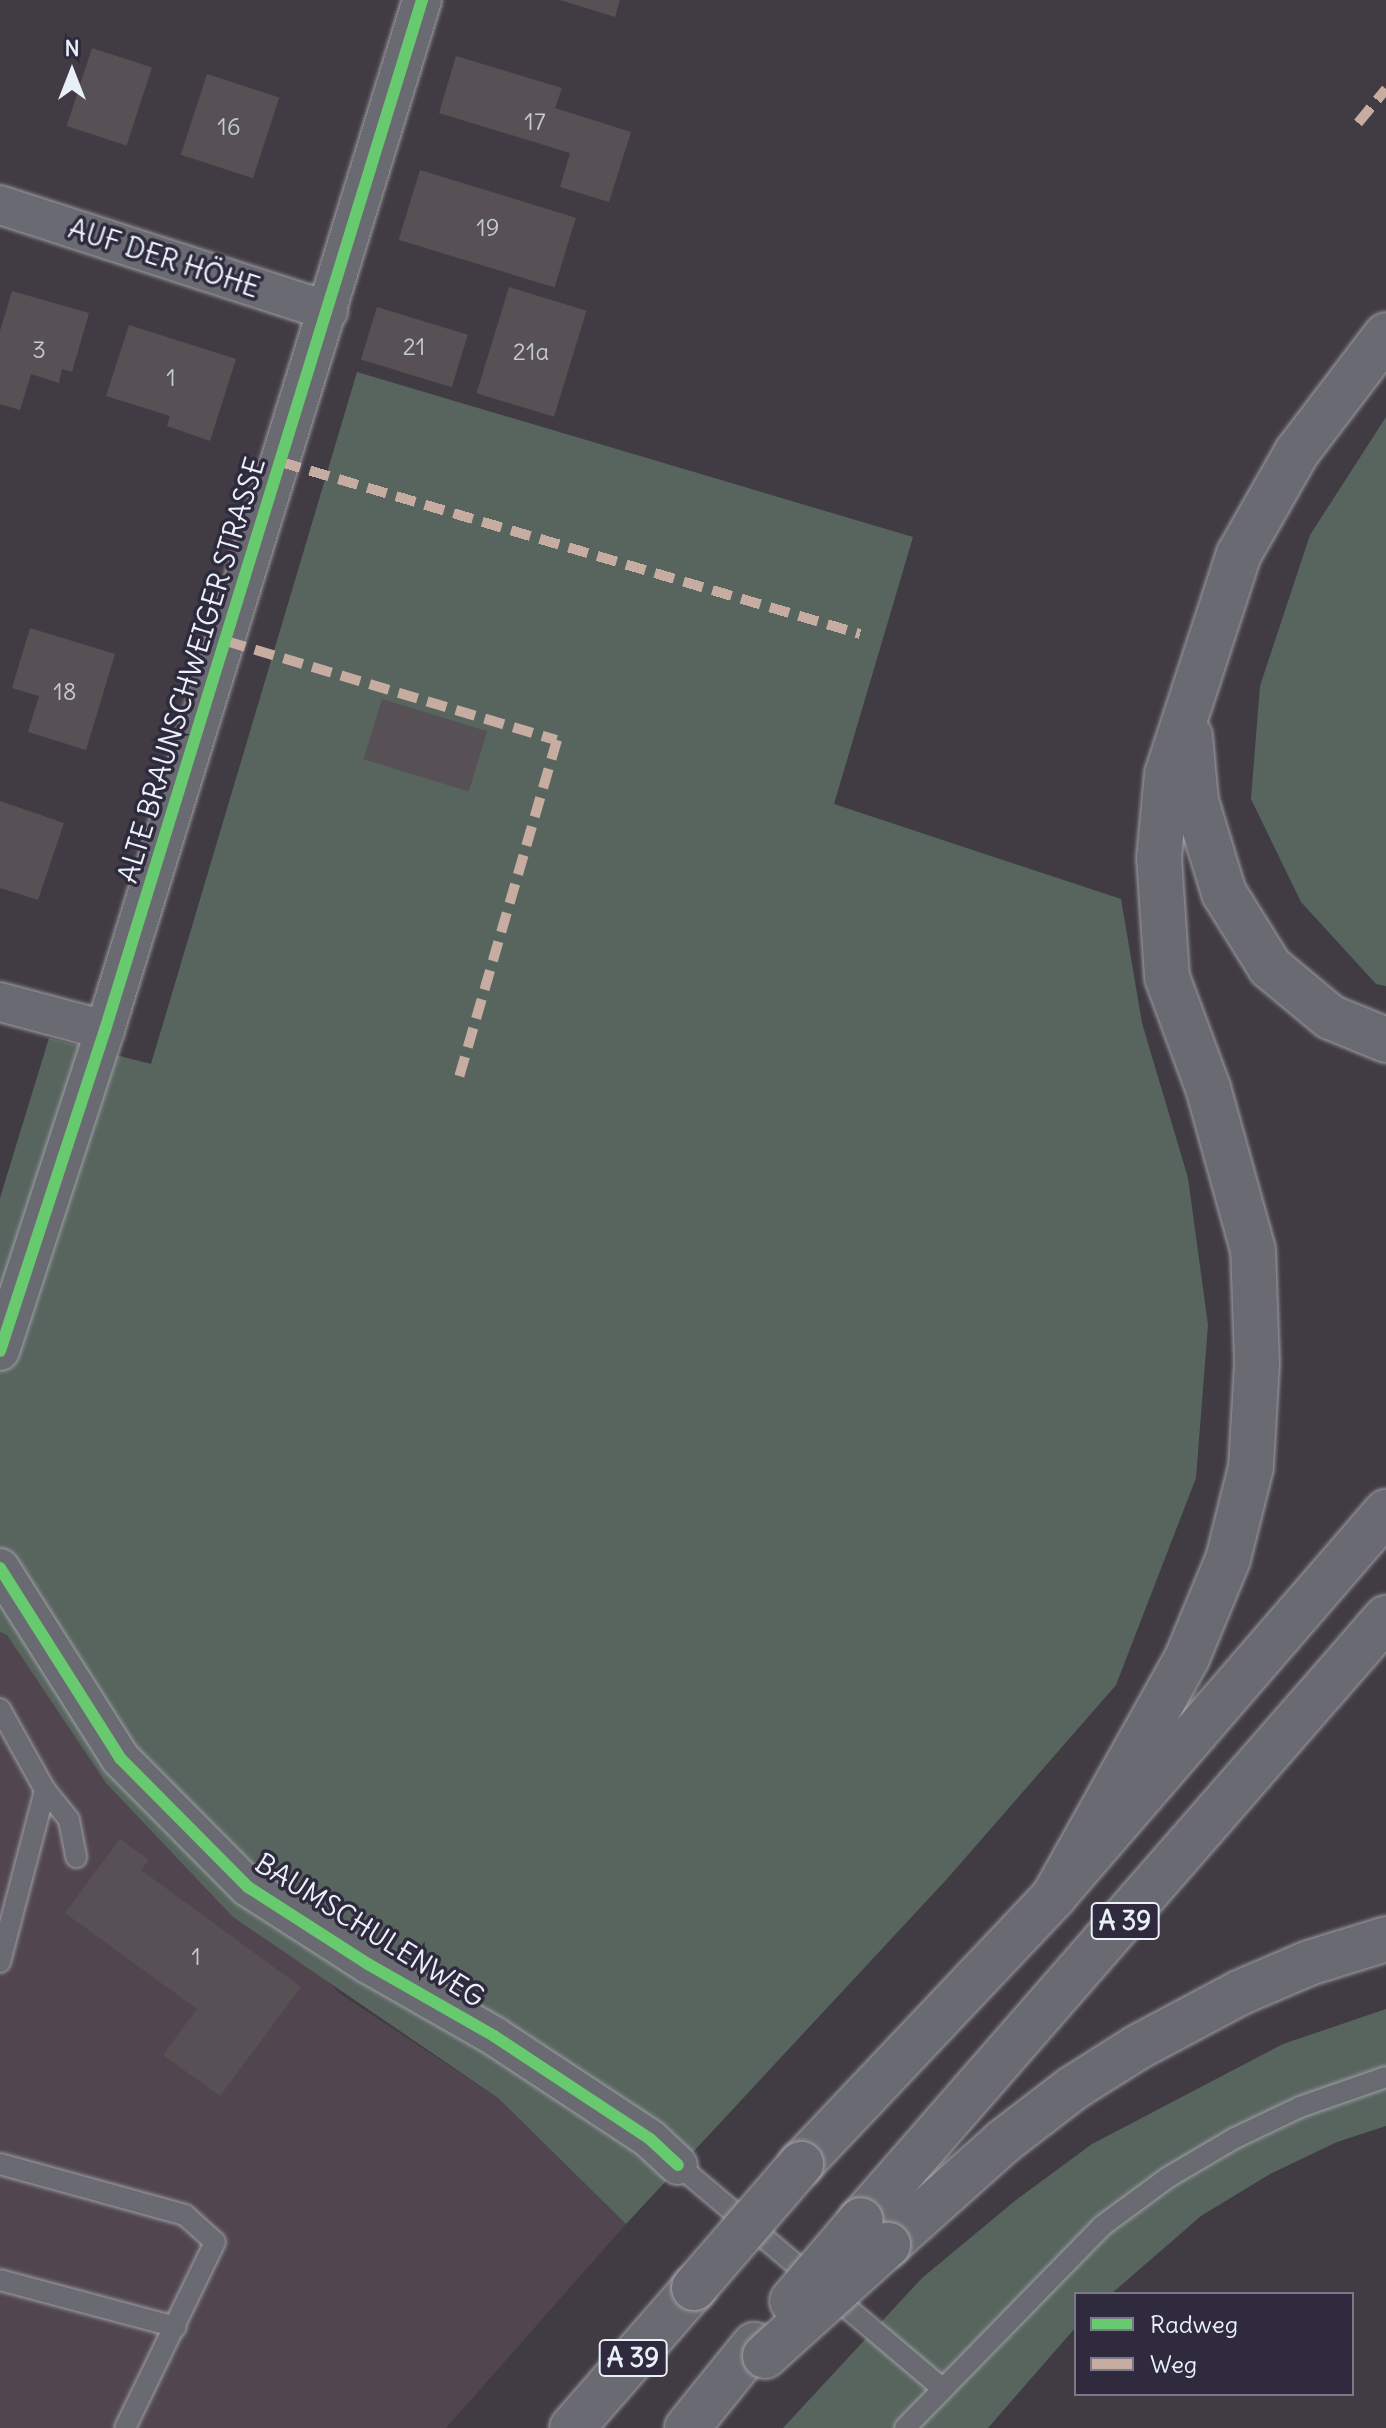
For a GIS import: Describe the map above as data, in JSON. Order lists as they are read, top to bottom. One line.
{"streets":{"highway":["A 39"],"street":["AUF DER HÖHE","ALTE BRAUNSCHWEIGER STRASSE","BAUMSCHULENWEG"]},"crossings":[["AUF DER HÖHE","ALTE BRAUNSCHWEIGER STRASSE"]],"house_numbers":["17","16","19","21","3","21a","1","18","1"],"legend":["Radweg","Weg"],"north":"top"}
